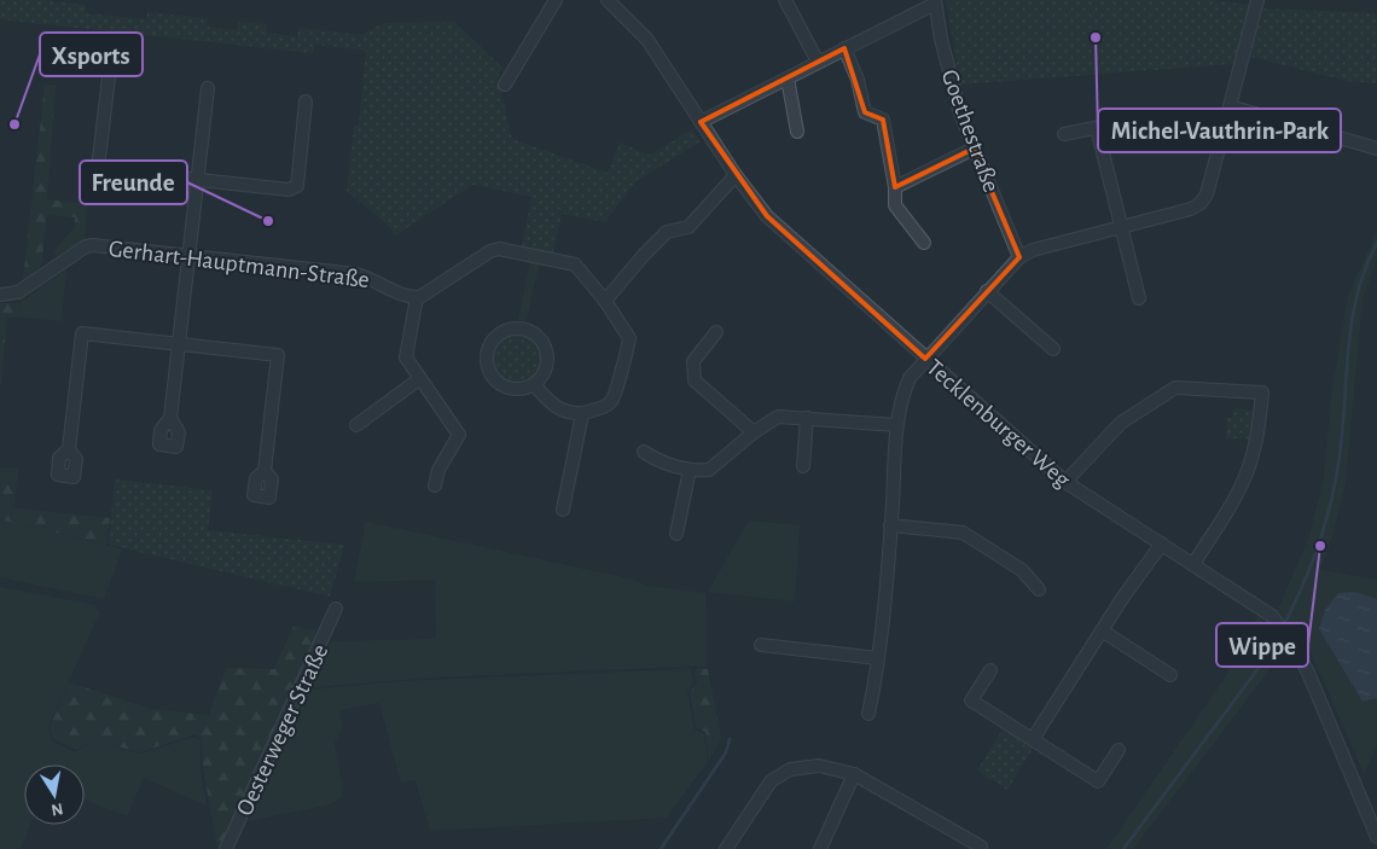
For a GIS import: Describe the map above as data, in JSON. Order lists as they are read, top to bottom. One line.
{"streets":{"street":["Goethestraße","Gerhart-Hauptmann-Straße","Tecklenburger Weg","Oesterweger Straße"]},"places":["Michel-Vauthrin-Park","Xsports","Freunde","Wippe"],"north":"bottom"}
